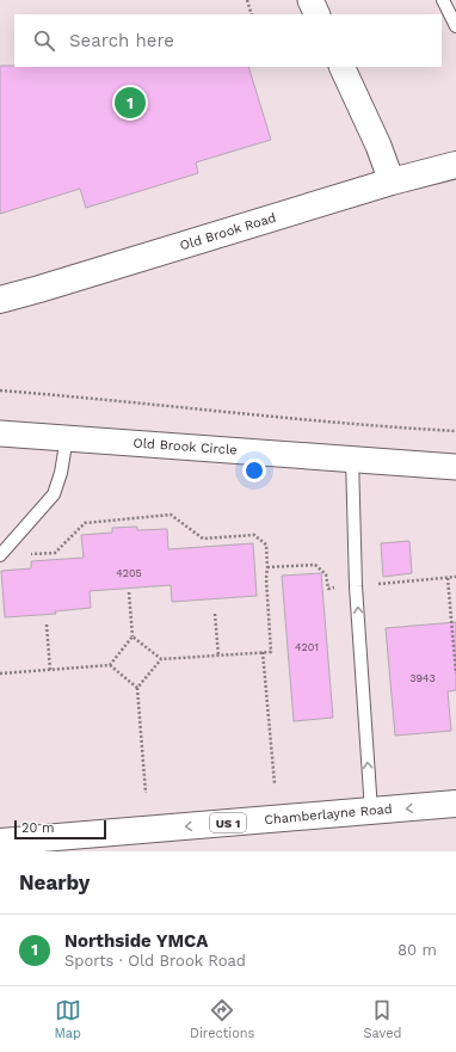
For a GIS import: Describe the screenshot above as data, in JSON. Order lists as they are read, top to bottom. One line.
{"streets":{"street":["Old Brook Road","Old Brook Circle","Chamberlayne Road","US 1"]},"one_way":["Chamberlayne Road"],"house_numbers":["4205","4201","3943"],"scale_bar":"20 m","page":{"search":"Search here","pins":"1","scale":"20 m","heading":"Nearby","list":[{"mark":"1","name":"Northside YMCA","note":"Sports · Old Brook Road","value":"80 m"}],"nav":["Map","Directions","Saved"]}}
